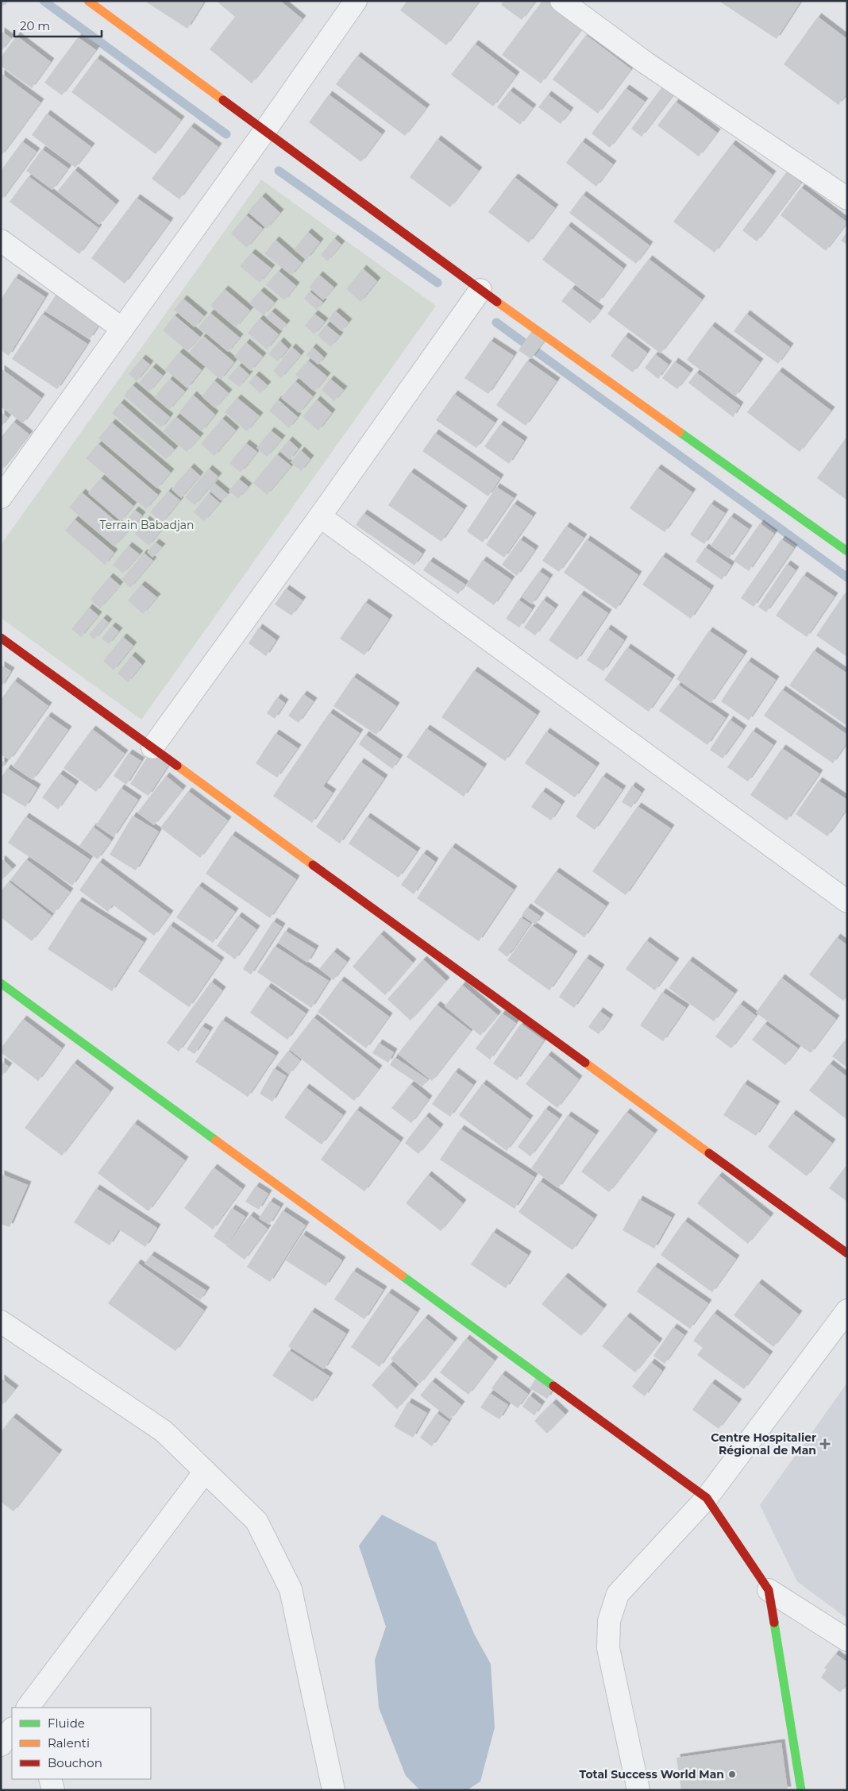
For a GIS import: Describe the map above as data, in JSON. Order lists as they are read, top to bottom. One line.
{"parks":["Terrain Babadjan"],"places":{"health":["Centre Hospitalier Régional de Man"],"other":["Total Success World Man"]},"legend":["Fluide","Ralenti","Bouchon"],"scale_bar":"20 m"}
